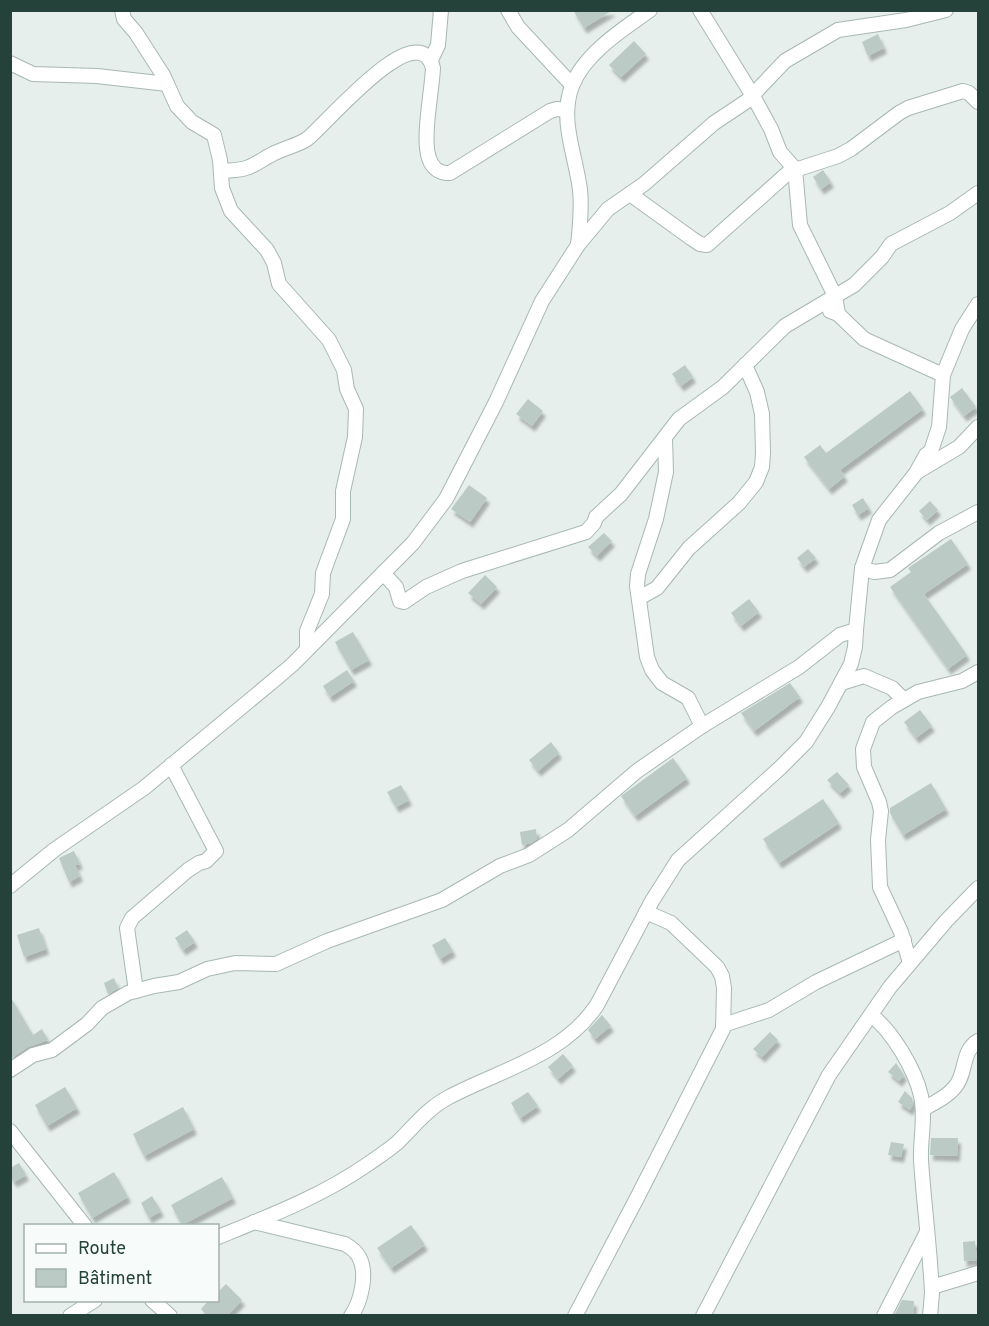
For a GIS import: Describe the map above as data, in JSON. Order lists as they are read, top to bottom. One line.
{"legend":["Route","Bâtiment"]}
